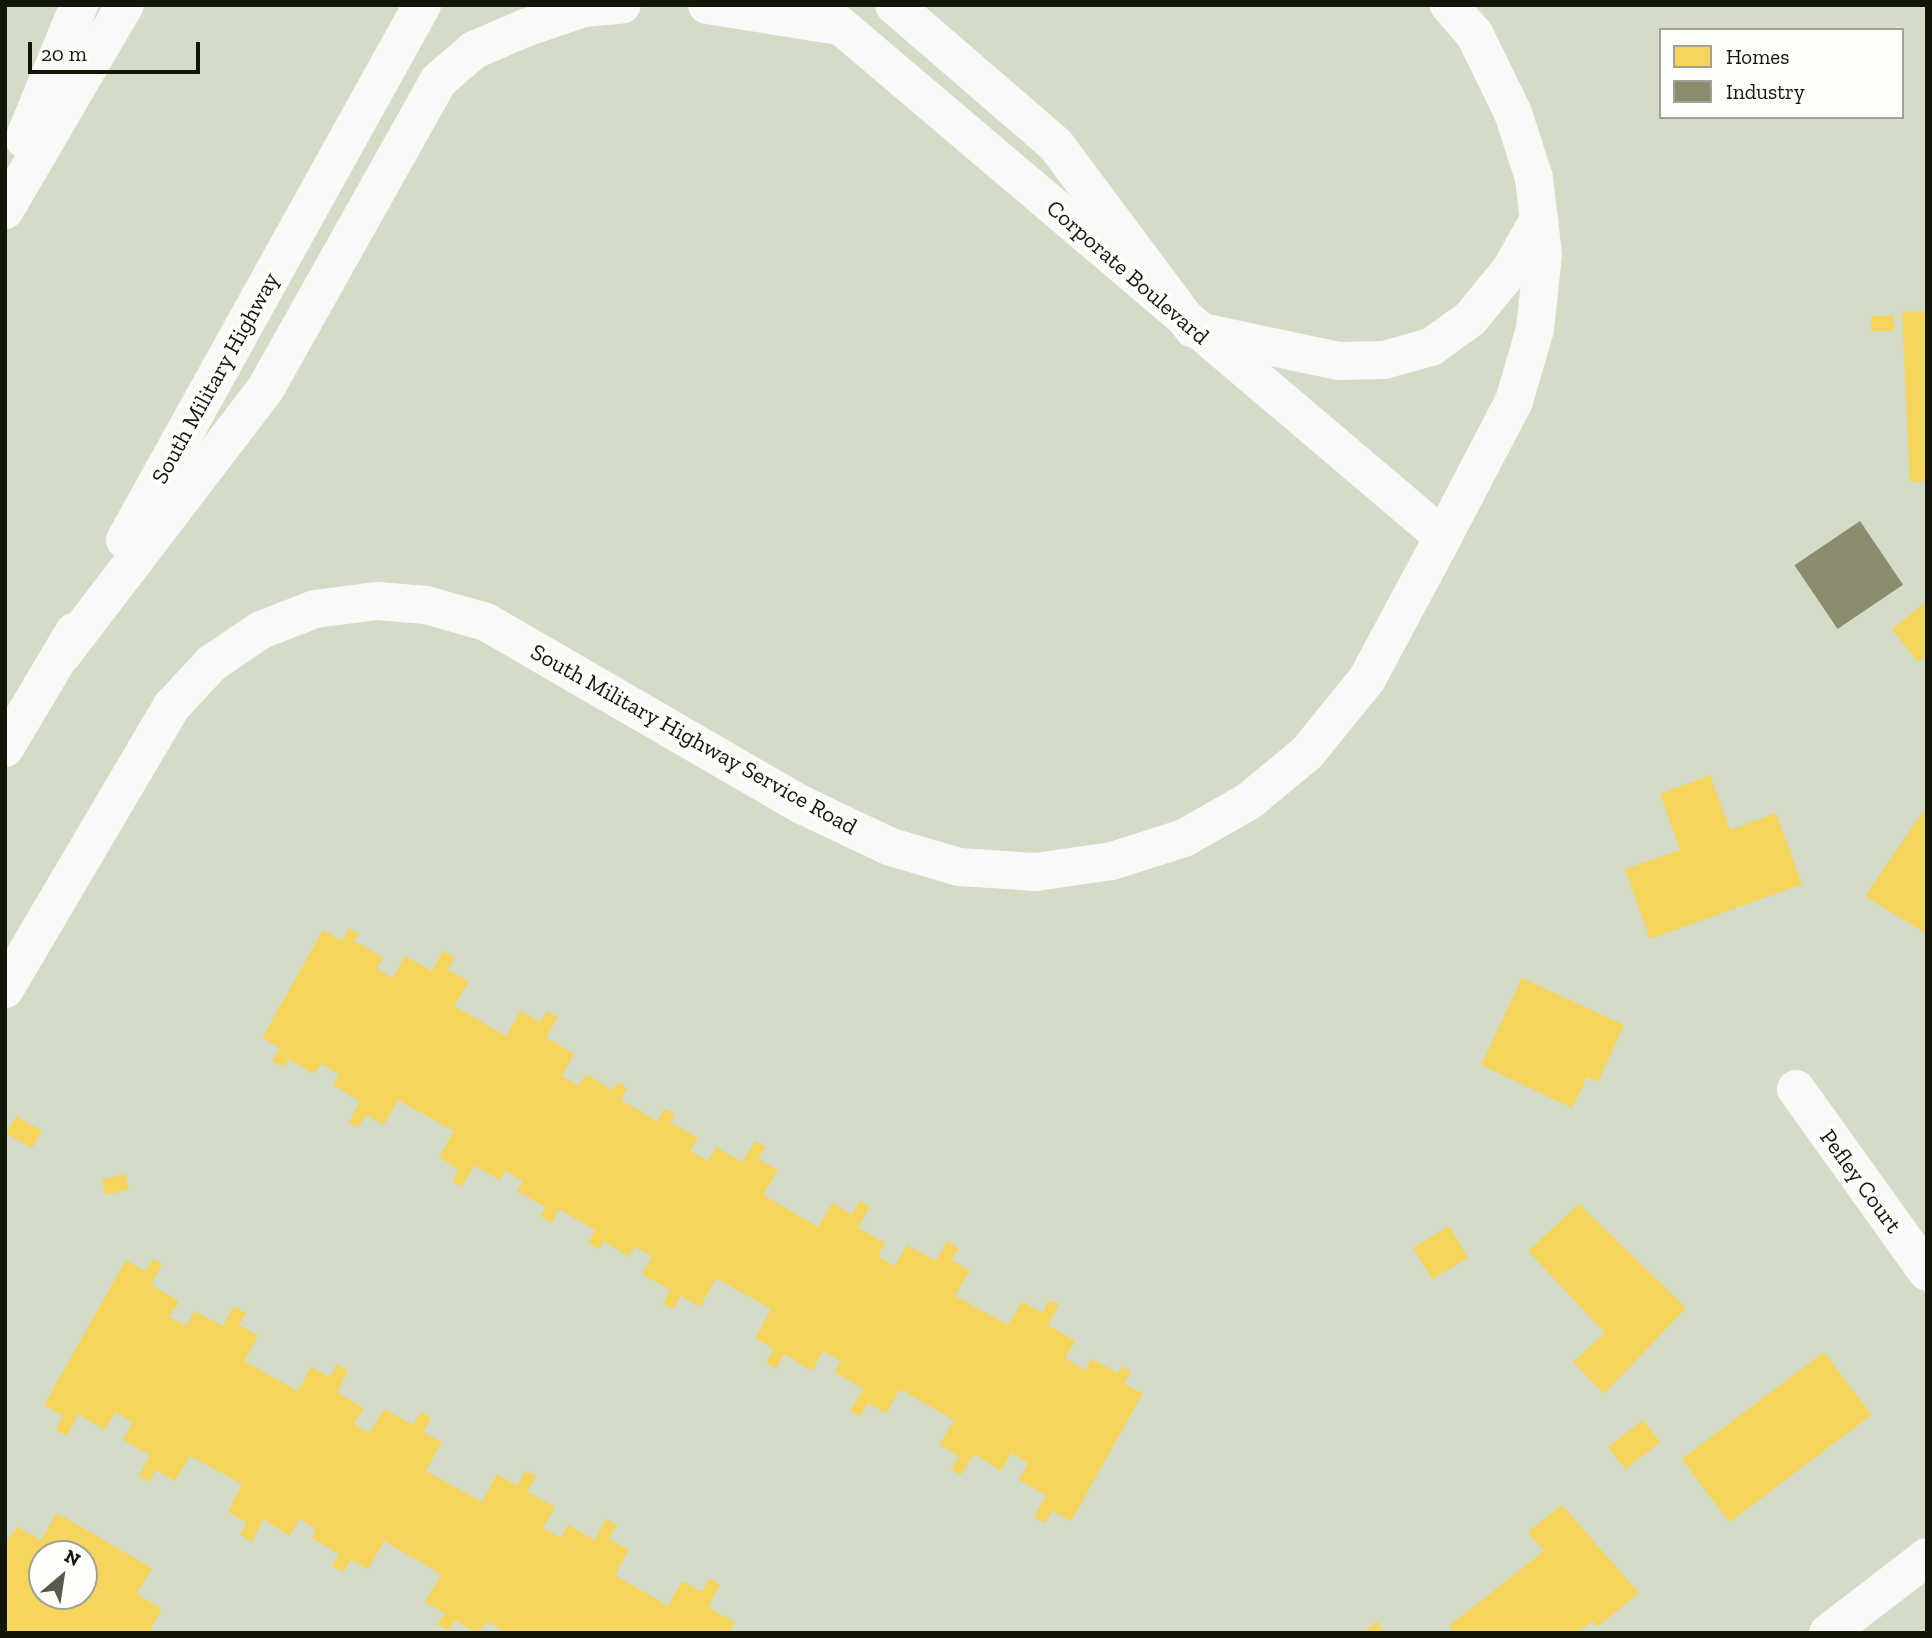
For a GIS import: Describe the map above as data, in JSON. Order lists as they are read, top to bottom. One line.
{"streets":{"street":["Corporate Boulevard","South Military Highway","South Military Highway Service Road","Pefley Court"]},"crossings":[["Corporate Boulevard","South Military Highway Service Road"]],"legend":["Homes","Industry"],"scale_bar":"20 m","north":"top right"}
